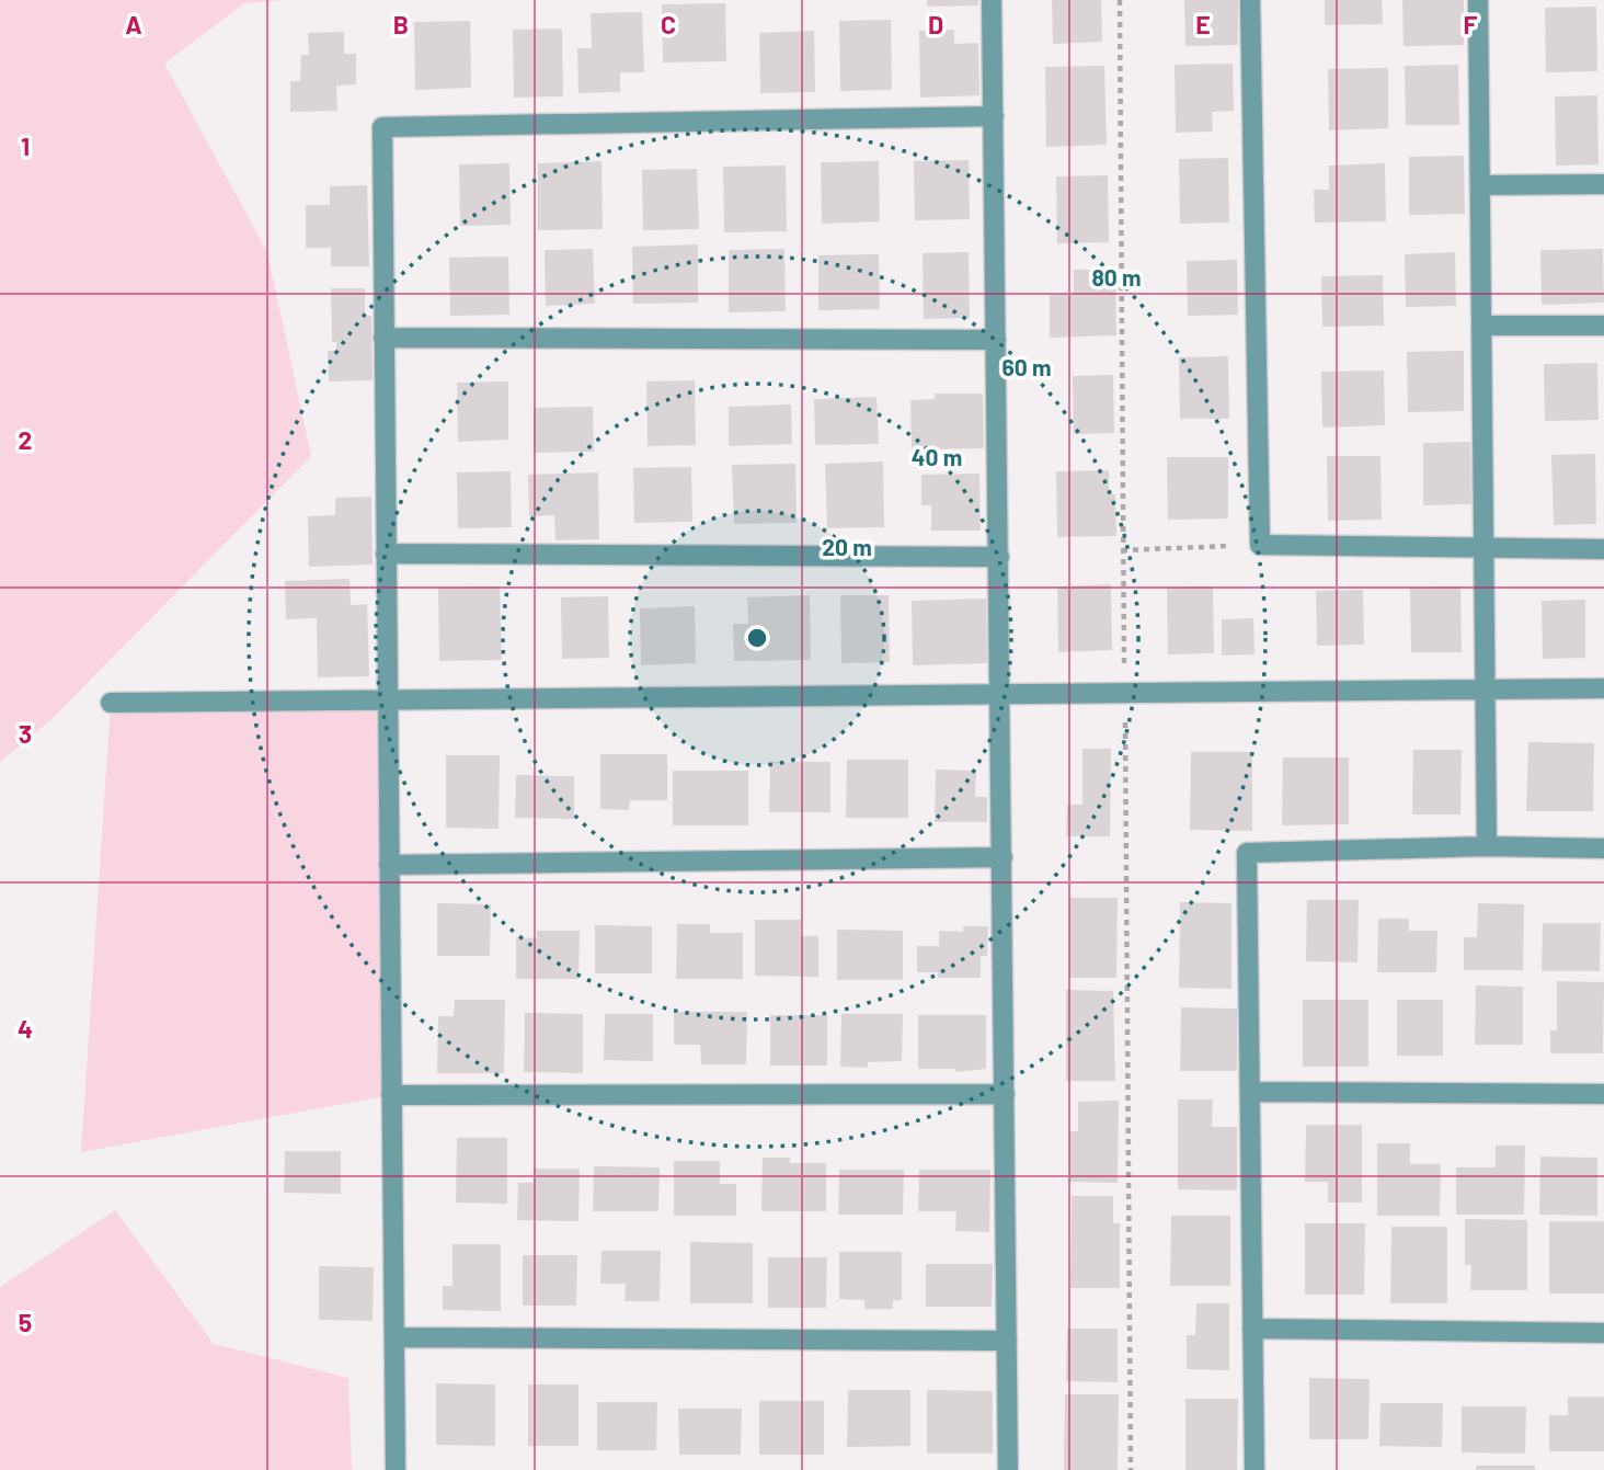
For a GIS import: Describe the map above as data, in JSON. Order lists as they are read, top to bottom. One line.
{"grid":{"columns":["A","B","C","D","E","F"],"rows":["1","2","3","4","5"]},"rings":["80 m","60 m","40 m","20 m"]}
